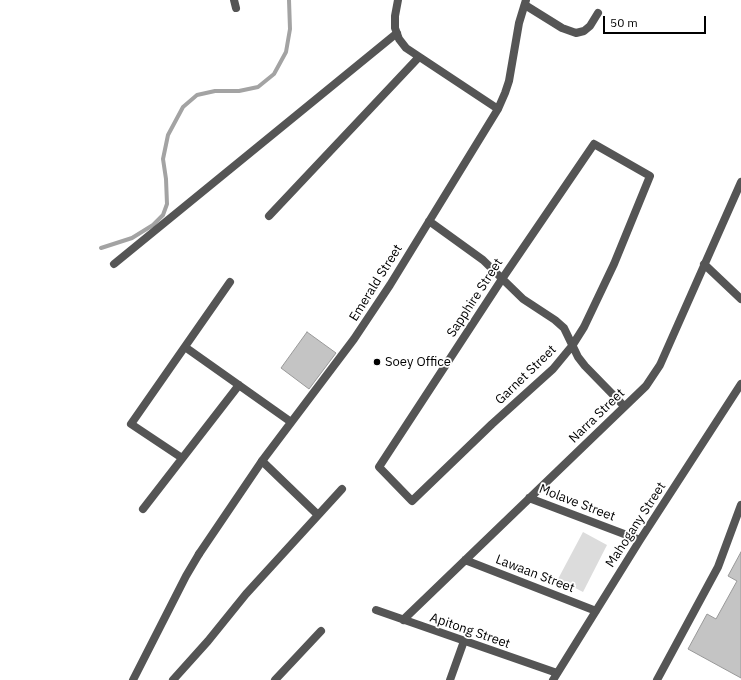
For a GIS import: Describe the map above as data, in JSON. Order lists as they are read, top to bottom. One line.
{"streets":{"street":["Emerald Street","Sapphire Street","Garnet Street","Narra Street","Molave Street","Mahogany Street","Lawaan Street","Apitong Street"]},"crossings":[["Sapphire Street","Garnet Street"],["Narra Street","Molave Street"],["Narra Street","Lawaan Street"],["Narra Street","Apitong Street"],["Molave Street","Mahogany Street"],["Mahogany Street","Lawaan Street"],["Mahogany Street","Apitong Street"]],"places":["Soey Office"],"scale_bar":"50 m"}
